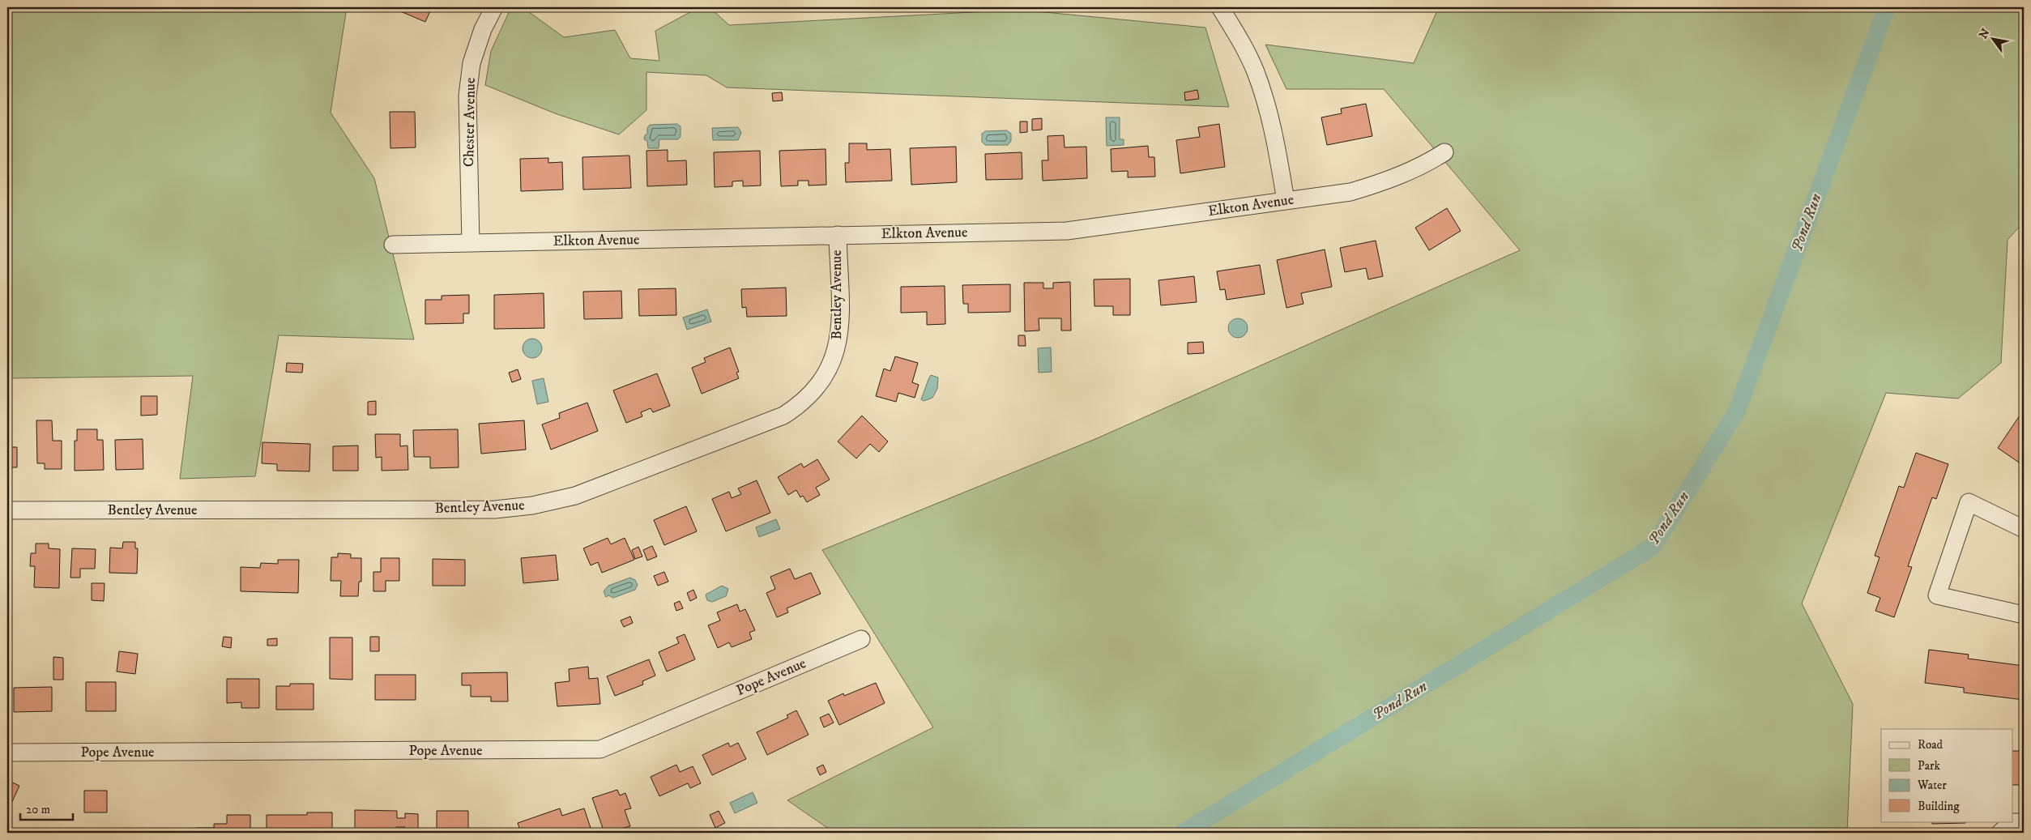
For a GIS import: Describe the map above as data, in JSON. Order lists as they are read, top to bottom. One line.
{"streets":{"street":["Chester Avenue","Elkton Avenue","Bentley Avenue","Pope Avenue"]},"crossings":[["Chester Avenue","Elkton Avenue"],["Elkton Avenue","Bentley Avenue"]],"water":["Pond Run"],"legend":["Road","Park","Water","Building"],"scale_bar":"20 m","north":"top left"}
